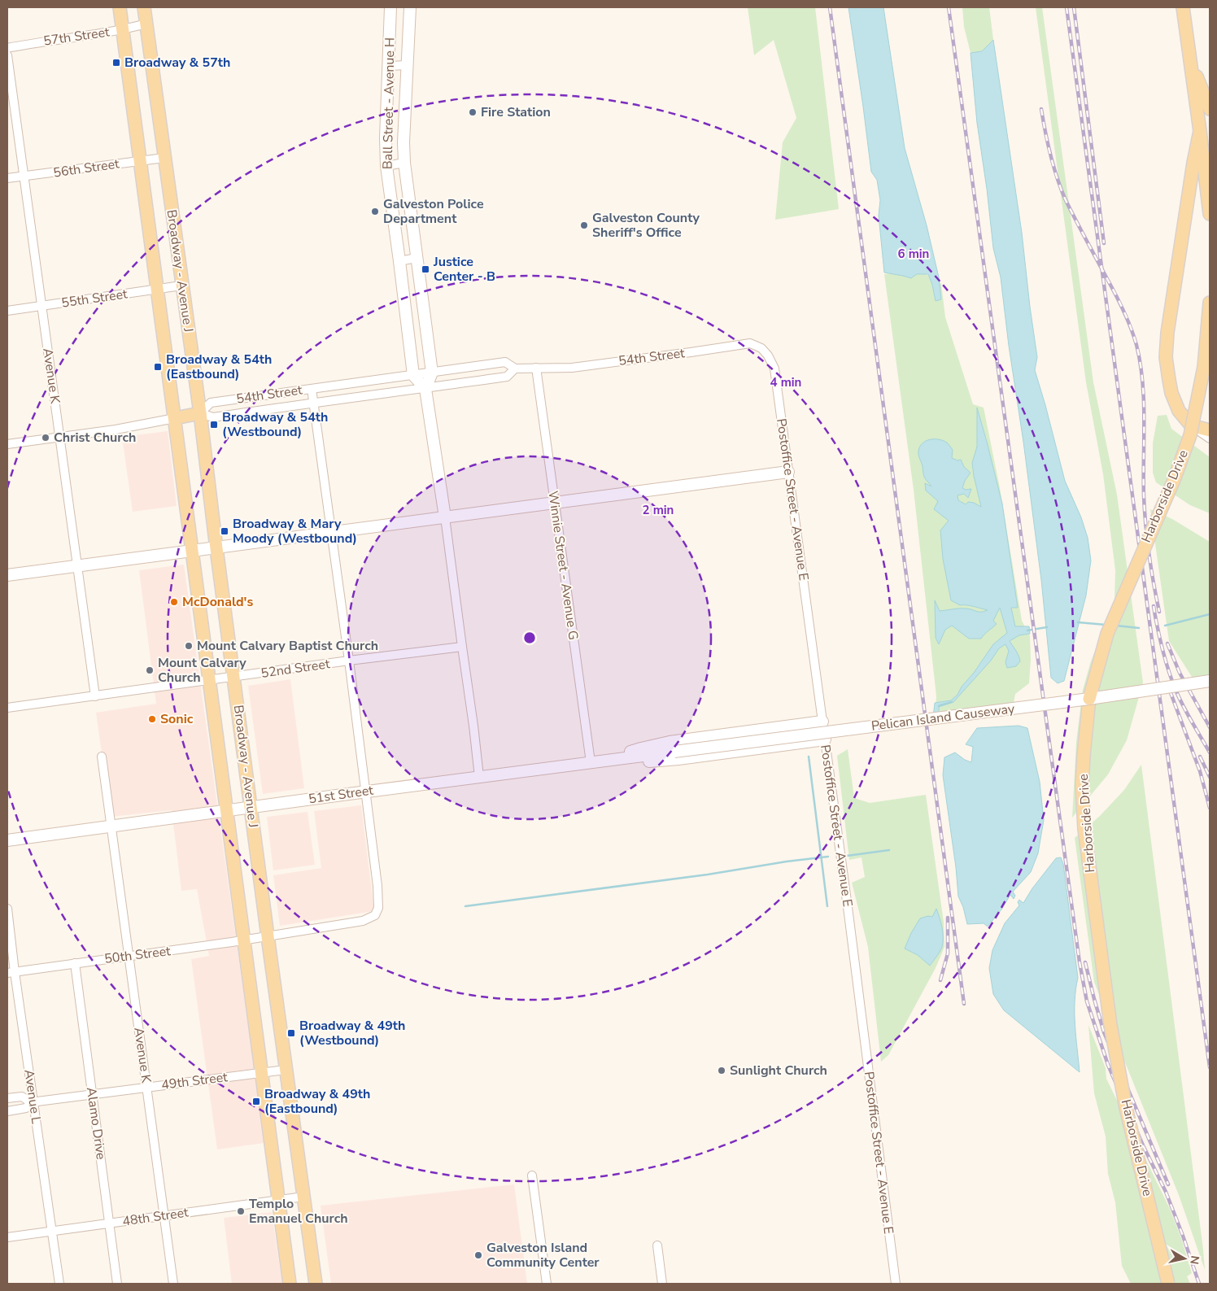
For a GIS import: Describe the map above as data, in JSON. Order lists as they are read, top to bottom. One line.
{"streets":{"main road":["Broadway - Avenue J","Harborside Drive"],"street":["57th Street","Ball Street - Avenue H","56th Street","55th Street","54th Street","Avenue K","Postoffice Street - Avenue E","Winnie Street - Avenue G","52nd Street","Pelican Island Causeway","51st Street","50th Street","49th Street","Avenue L","Alamo Drive","48th Street"]},"crossings":[["57th Street","Broadway - Avenue J"],["Ball Street - Avenue H","54th Street"],["56th Street","Broadway - Avenue J"],["56th Street","Avenue K"],["Broadway - Avenue J","55th Street"],["Broadway - Avenue J","54th Street"],["Broadway - Avenue J","52nd Street"],["Broadway - Avenue J","51st Street"],["Broadway - Avenue J","50th Street"],["Broadway - Avenue J","49th Street"],["Broadway - Avenue J","48th Street"],["55th Street","Avenue K"],["54th Street","Postoffice Street - Avenue E"],["54th Street","Winnie Street - Avenue G"],["Avenue K","52nd Street"],["Avenue K","51st Street"],["Avenue K","50th Street"],["Avenue K","49th Street"],["Avenue K","48th Street"],["Harborside Drive","Pelican Island Causeway"],["Winnie Street - Avenue G","51st Street"],["Pelican Island Causeway","51st Street"],["51st Street","50th Street"],["50th Street","Avenue L"],["50th Street","Alamo Drive"],["49th Street","Avenue L"],["49th Street","Alamo Drive"],["Avenue L","48th Street"],["Alamo Drive","48th Street"]],"places":{"transit":["Broadway & 57th","Justice Center - B","Broadway & 54th (Eastbound)","Broadway & 54th (Westbound)","Broadway & Mary Moody (Westbound)","Broadway & 49th (Westbound)","Broadway & 49th (Eastbound)"],"other":["Fire Station","Galveston Police Department","Galveston County Sheriff's Office","Christ Church","McDonald's","Mount Calvary Baptist Church","Mount Calvary Church","Sonic","Sunlight Church","Templo Emanuel Church","Galveston Island Community Center"]},"north":"right","rings":["6 min","4 min","2 min"]}
